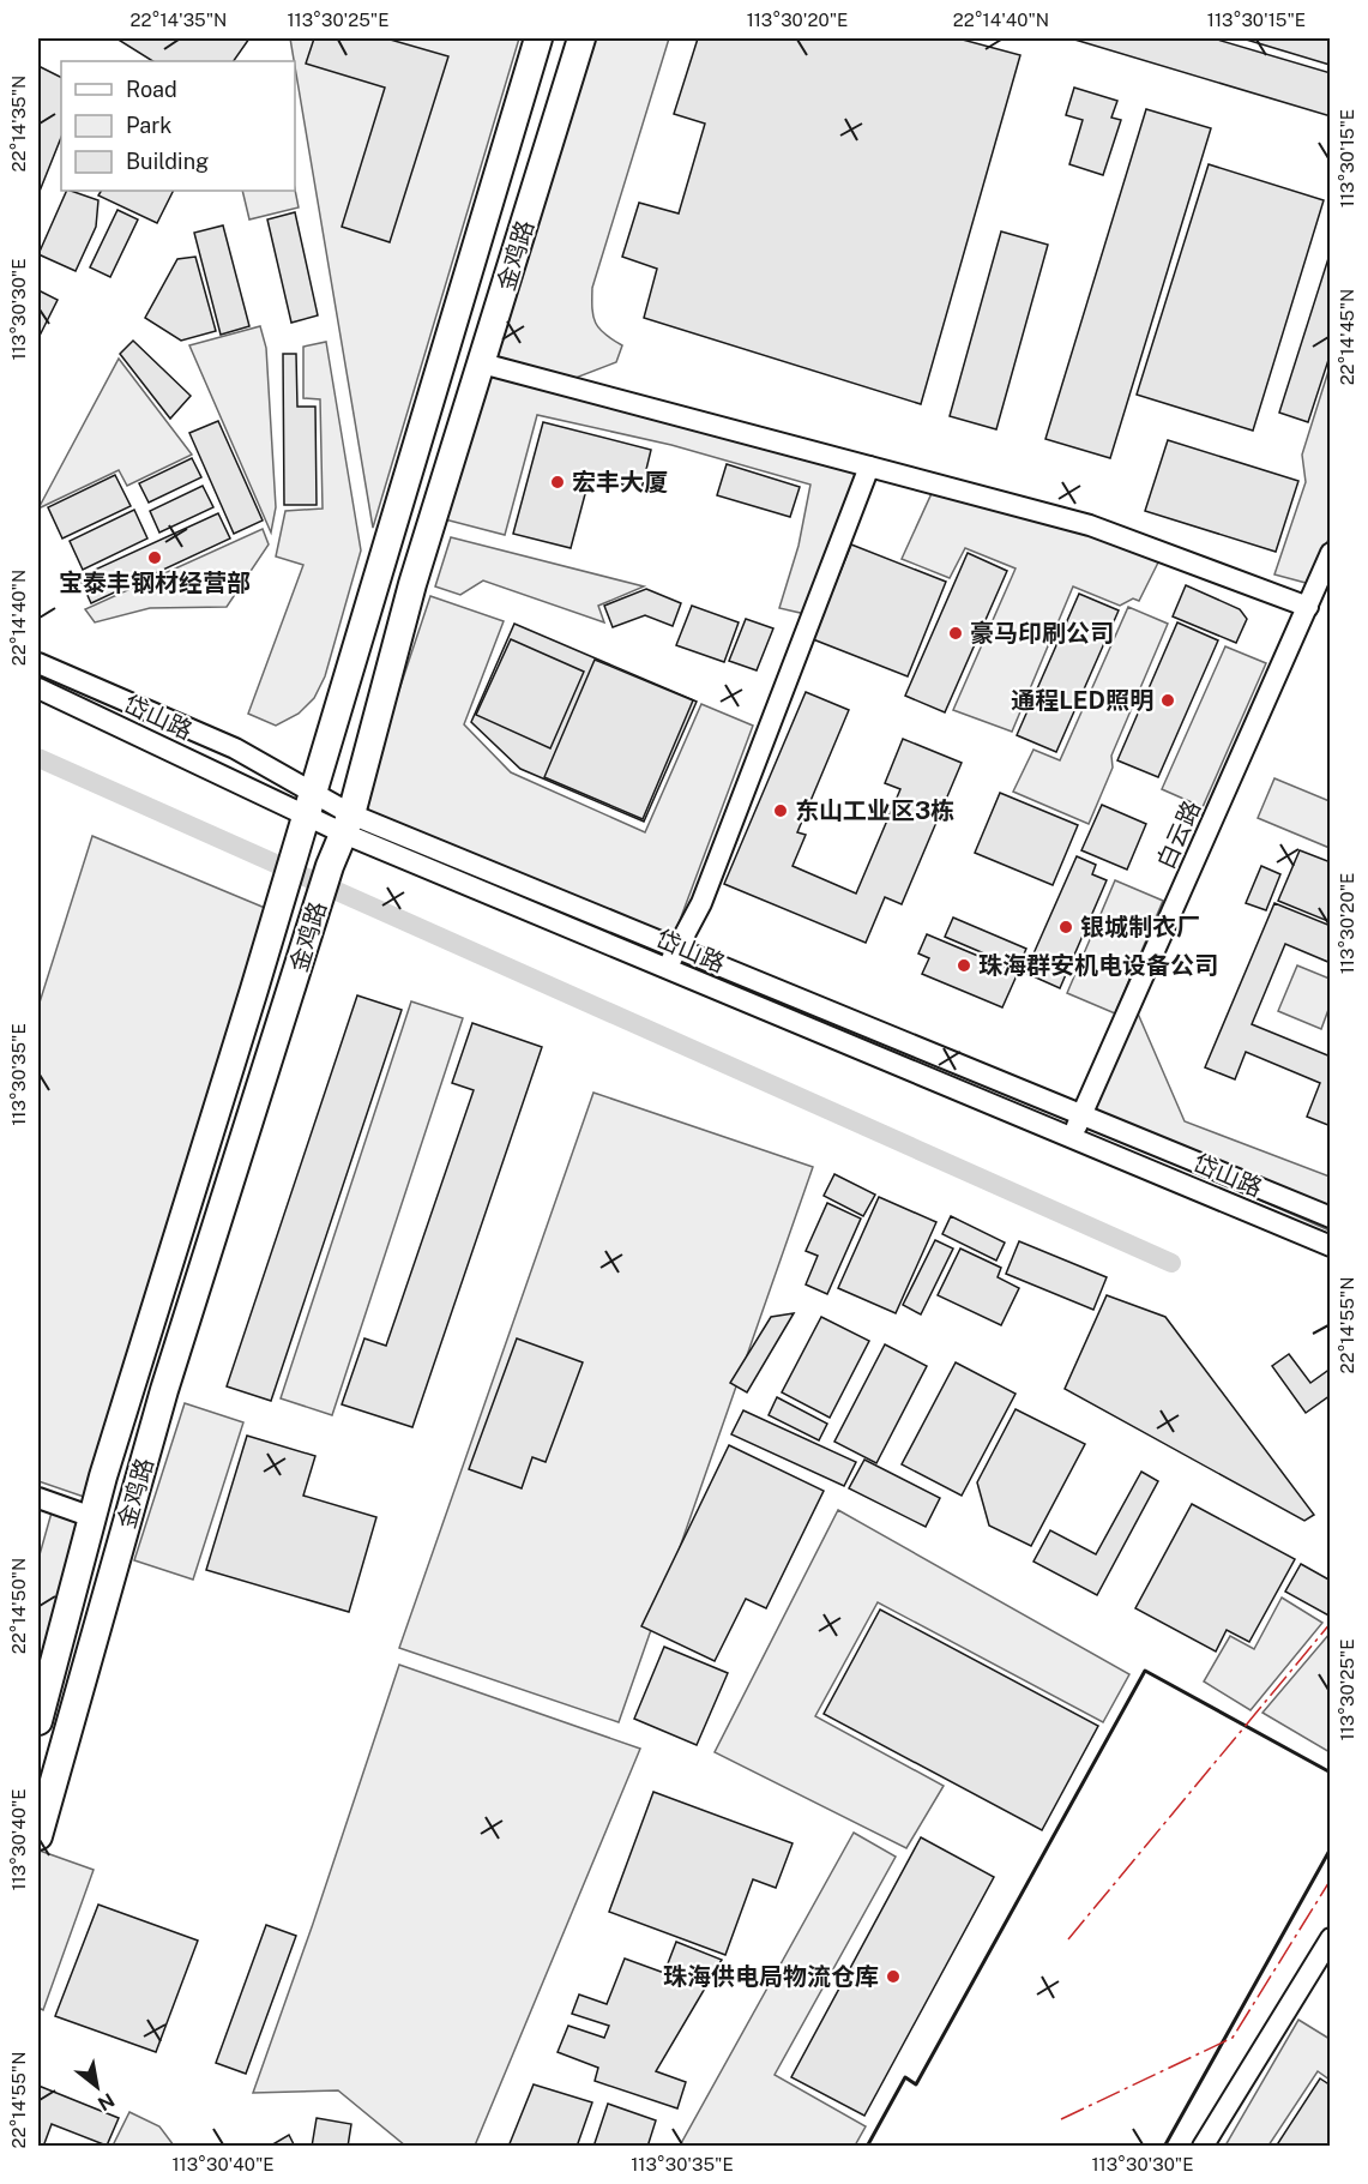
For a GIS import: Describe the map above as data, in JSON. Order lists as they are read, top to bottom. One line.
{"streets":{"main road":["金鸡路"],"street":["岱山路","白云路"]},"crossings":[["金鸡路","岱山路"],["岱山路","白云路"]],"places":["宏丰大厦","宝泰丰钢材经营部","豪马印刷公司","通程LED照明","东山工业区3栋","银城制衣厂","珠海群安机电设备公司","珠海供电局物流仓库"],"legend":["Road","Park","Building"],"north":"bottom right","coordinates":["22°14'35\"N","113°30'25\"E","113°30'20\"E","22°14'40\"N","113°30'15\"E","113°30'30\"E","22°14'45\"N","113°30'35\"E","22°14'55\"N","22°14'50\"N","113°30'40\"E"]}
